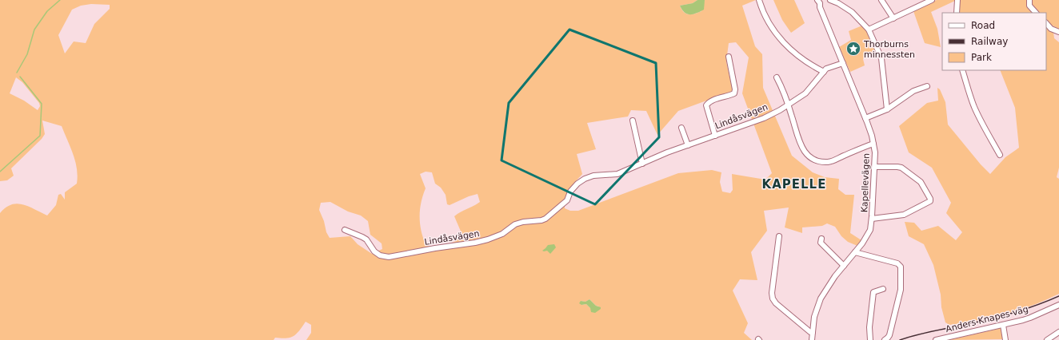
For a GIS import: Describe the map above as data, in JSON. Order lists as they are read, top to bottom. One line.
{"streets":{"street":["Lindåsvägen","Kapellevägen","Anders Knapes väg"]},"crossings":[["Lindåsvägen","Kapellevägen"]],"districts":["KAPELLE"],"places":{"place":["Thorburns minnessten"]},"legend":["Road","Railway","Park"]}
